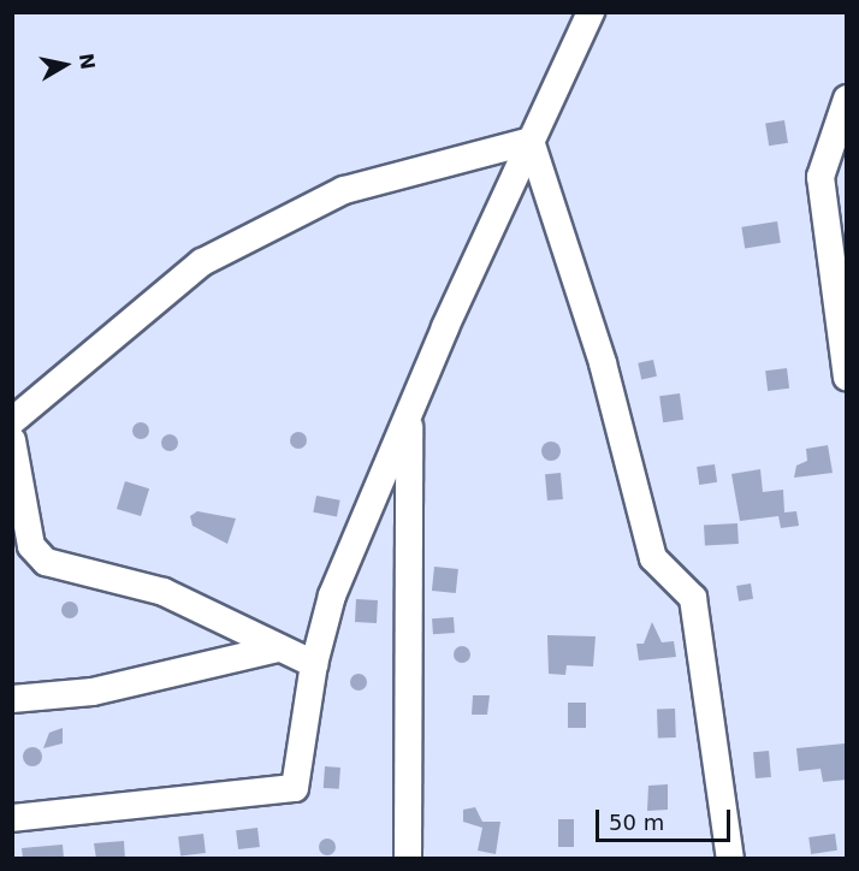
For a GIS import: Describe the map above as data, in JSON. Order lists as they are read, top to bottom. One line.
{"scale_bar":"50 m","north":"right"}
